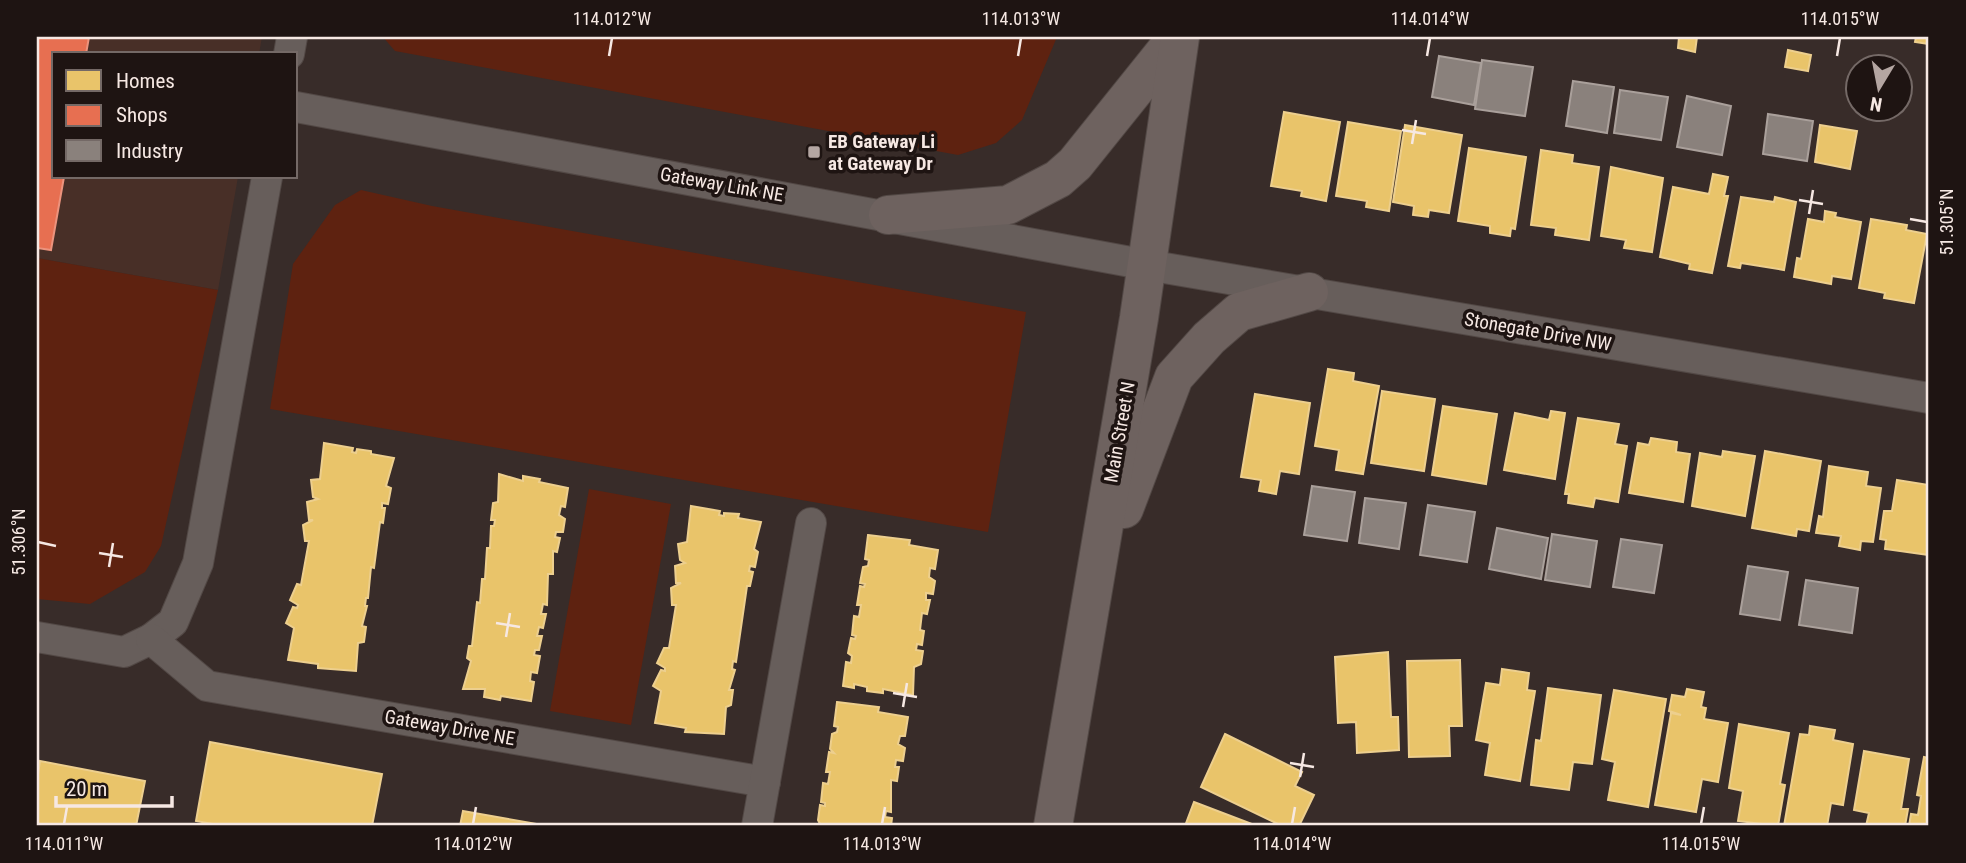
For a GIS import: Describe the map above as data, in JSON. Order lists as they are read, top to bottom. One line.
{"streets":{"street":["Gateway Link NE","Stonegate Drive NW","Main Street N","Gateway Drive NE"]},"crossings":[["Gateway Link NE","Stonegate Drive NW"],["Gateway Link NE","Main Street N"],["Stonegate Drive NW","Main Street N"]],"places":{"transit":["EB Gateway Li at Gateway Dr"]},"legend":["Homes","Shops","Industry"],"scale_bar":"20 m","north":"bottom","coordinates":["114.012°W","114.013°W","114.014°W","114.015°W","51.305°N","51.306°N","114.011°W"]}
